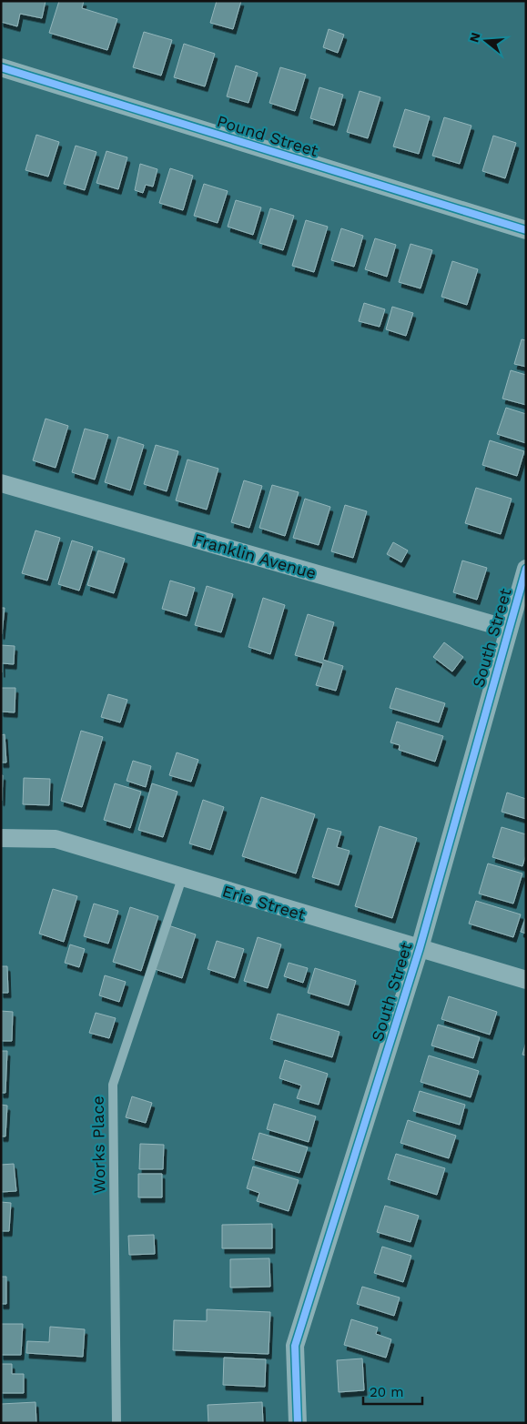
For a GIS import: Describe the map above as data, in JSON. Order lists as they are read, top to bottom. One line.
{"streets":{"street":["Pound Street","Franklin Avenue","South Street","Erie Street"],"lane":["Works Place"]},"crossings":[["Franklin Avenue","South Street"],["South Street","Erie Street"],["Erie Street","Works Place"]],"scale_bar":"20 m","north":"left"}
